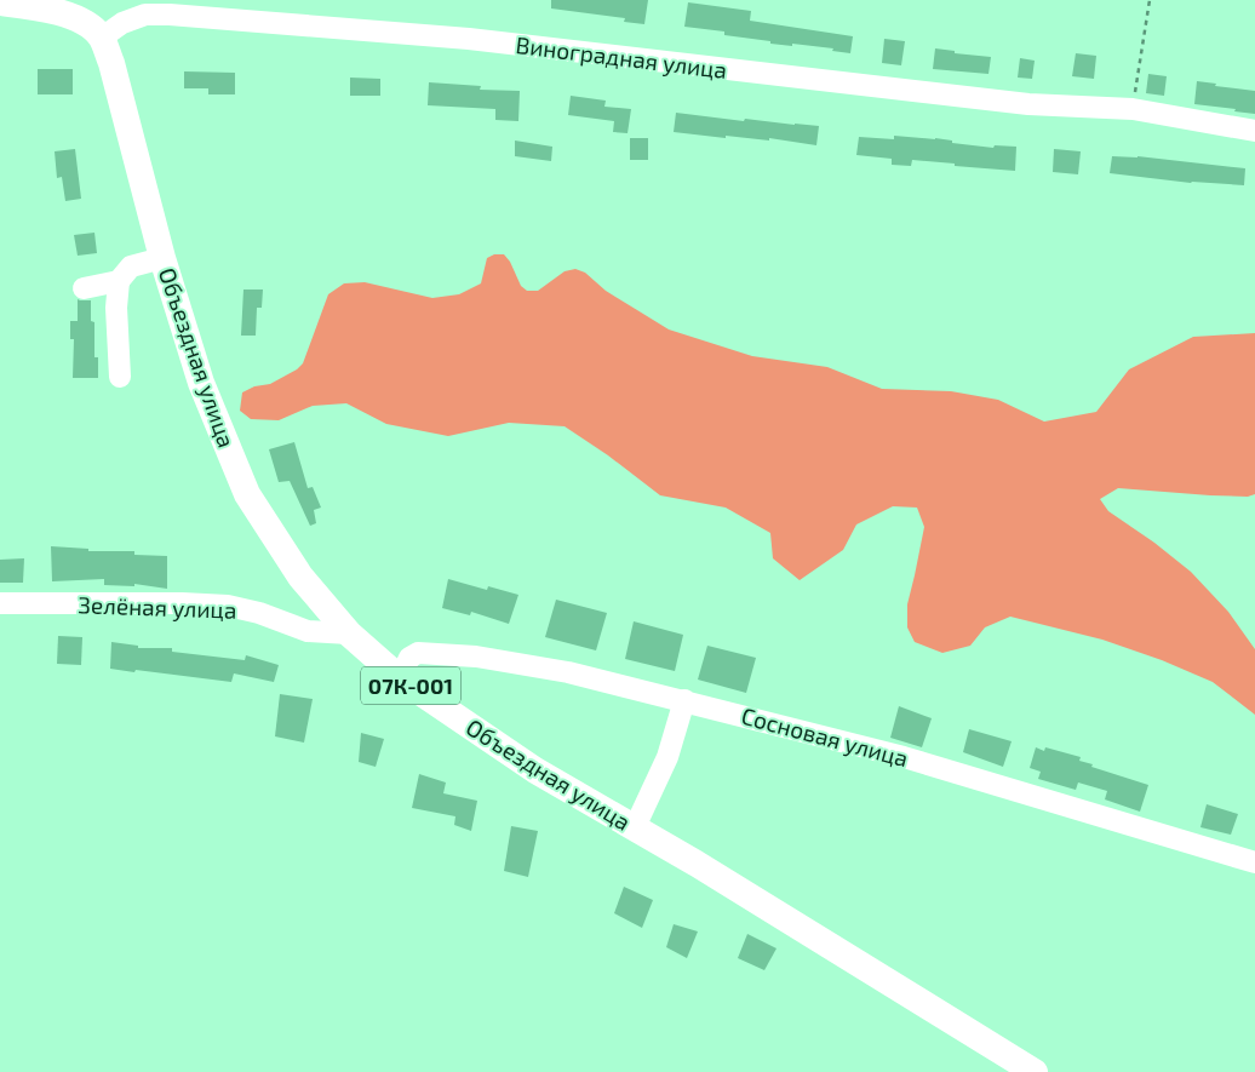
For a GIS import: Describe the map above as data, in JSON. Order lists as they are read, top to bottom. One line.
{"streets":{"main road":["Объездная улица","07К-001"],"street":["Виноградная улица","Зелёная улица","Сосновая улица"]},"crossings":[["Виноградная улица","Объездная улица"],["Объездная улица","Зелёная улица"],["Объездная улица","Сосновая улица"]]}
